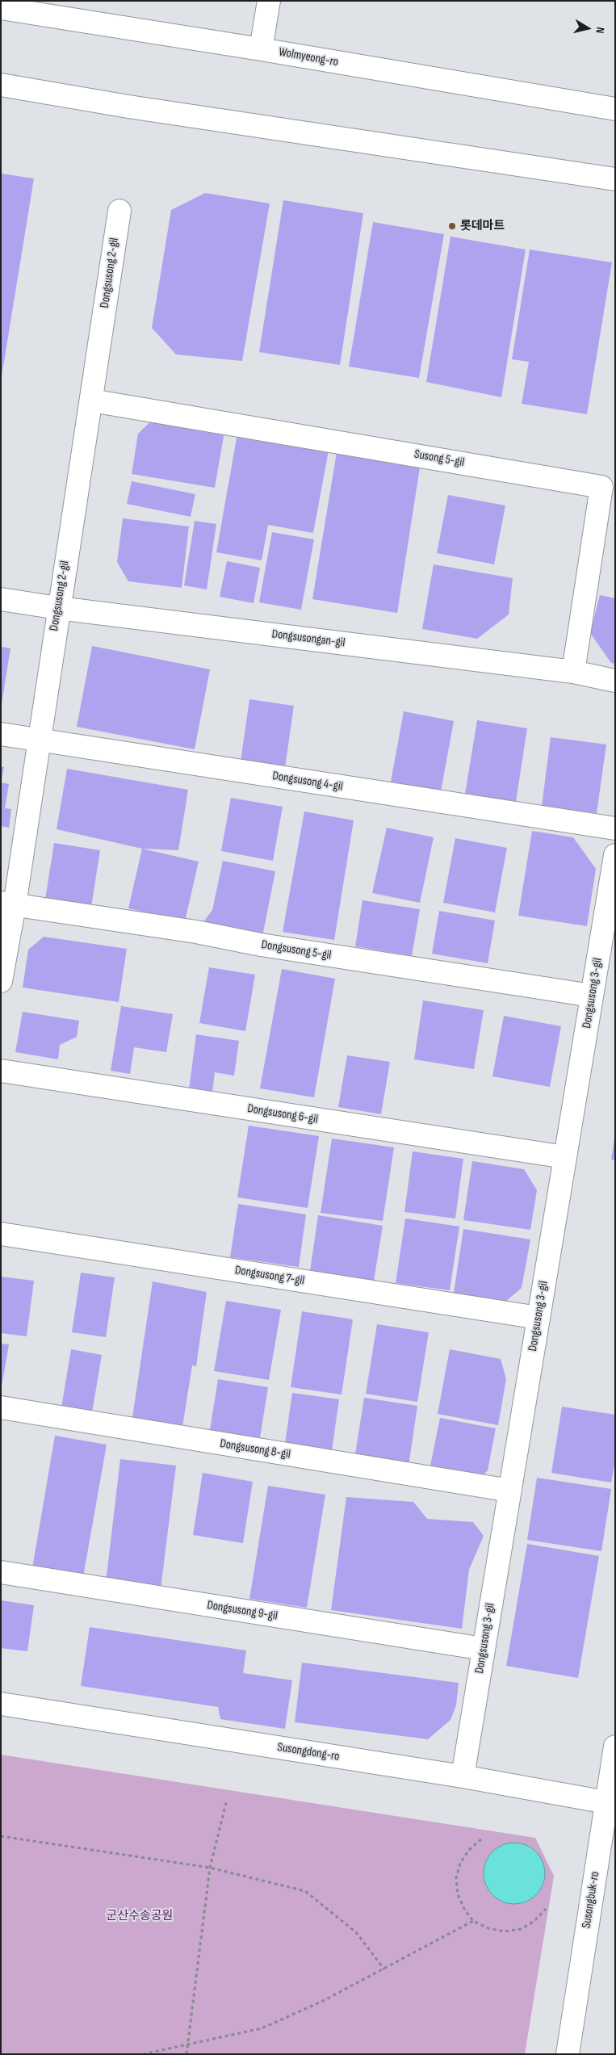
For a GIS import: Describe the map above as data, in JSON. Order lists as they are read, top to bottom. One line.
{"streets":{"street":["Wolmyeong-ro","Dongsusong 2-gil","Susong 5-gil","Dongsusongan-gil","Dongsusong 4-gil","Dongsusong 5-gil","Dongsusong 3-gil","Dongsusong 6-gil","Dongsusong 7-gil","Dongsusong 8-gil","Dongsusong 9-gil","Susongdong-ro","Susongbuk-ro"]},"crossings":[["Dongsusong 2-gil","Susong 5-gil"],["Dongsusong 2-gil","Dongsusongan-gil"],["Dongsusong 2-gil","Dongsusong 4-gil"],["Dongsusong 2-gil","Dongsusong 5-gil"],["Susong 5-gil","Dongsusongan-gil"],["Dongsusong 5-gil","Dongsusong 3-gil"],["Dongsusong 3-gil","Dongsusong 6-gil"],["Dongsusong 3-gil","Dongsusong 7-gil"],["Dongsusong 3-gil","Dongsusong 8-gil"],["Dongsusong 3-gil","Dongsusong 9-gil"],["Dongsusong 3-gil","Susongdong-ro"],["Susongdong-ro","Susongbuk-ro"]],"parks":["군산수송공원"],"places":["롯데마트"],"north":"right"}
